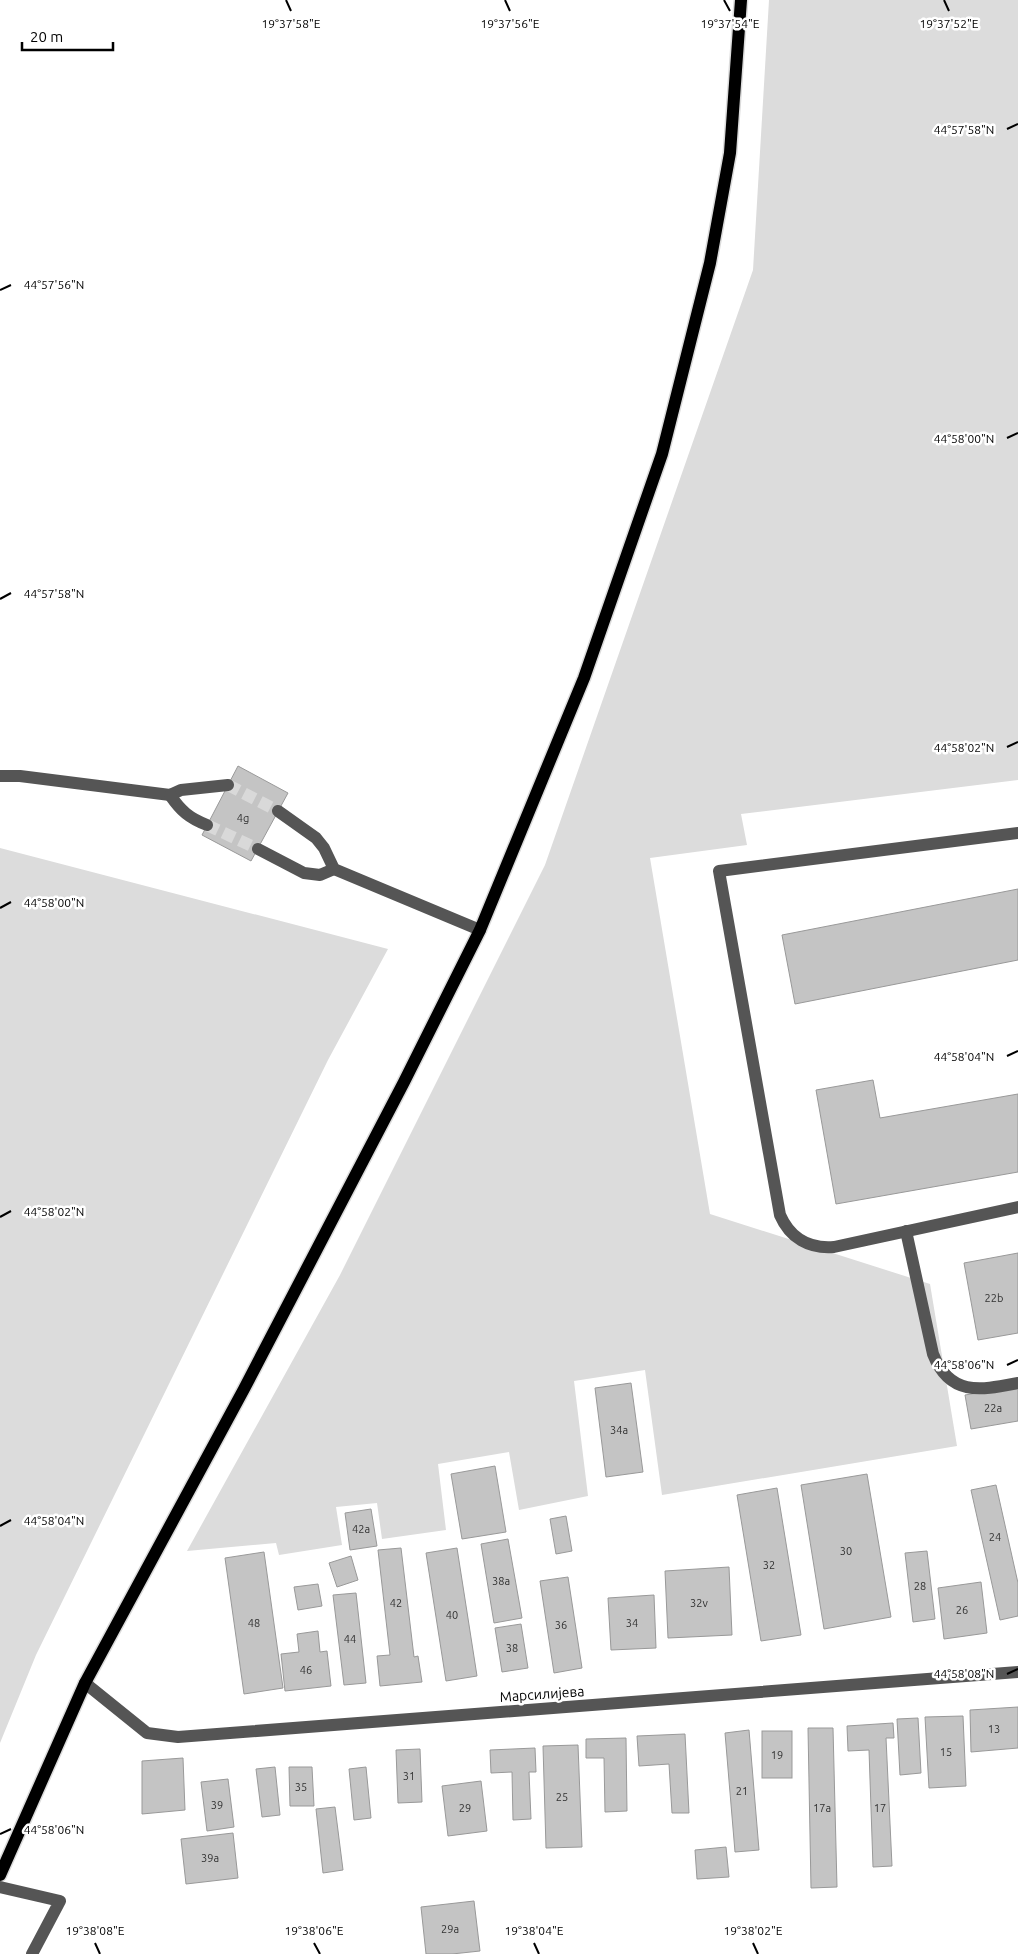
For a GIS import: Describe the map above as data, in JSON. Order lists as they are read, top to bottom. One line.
{"streets":{"street":["Марсилијева"]},"house_numbers":["4g","22b","22a","34a","42a","24","30","32","38a","28","42","32v","26","40","48","34","36","44","38","46","13","15","19","31","35","21","25","39","29","17a","17","39a","29a"],"scale_bar":"20 m","coordinates":["19°37'58\"E","19°37'56\"E","19°37'54\"E","19°37'52\"E","44°57'58\"N","44°57'56\"N","44°58'00\"N","44°58'02\"N","44°58'04\"N","44°58'06\"N","44°58'08\"N","19°38'08\"E","19°38'06\"E","19°38'04\"E","19°38'02\"E"]}
